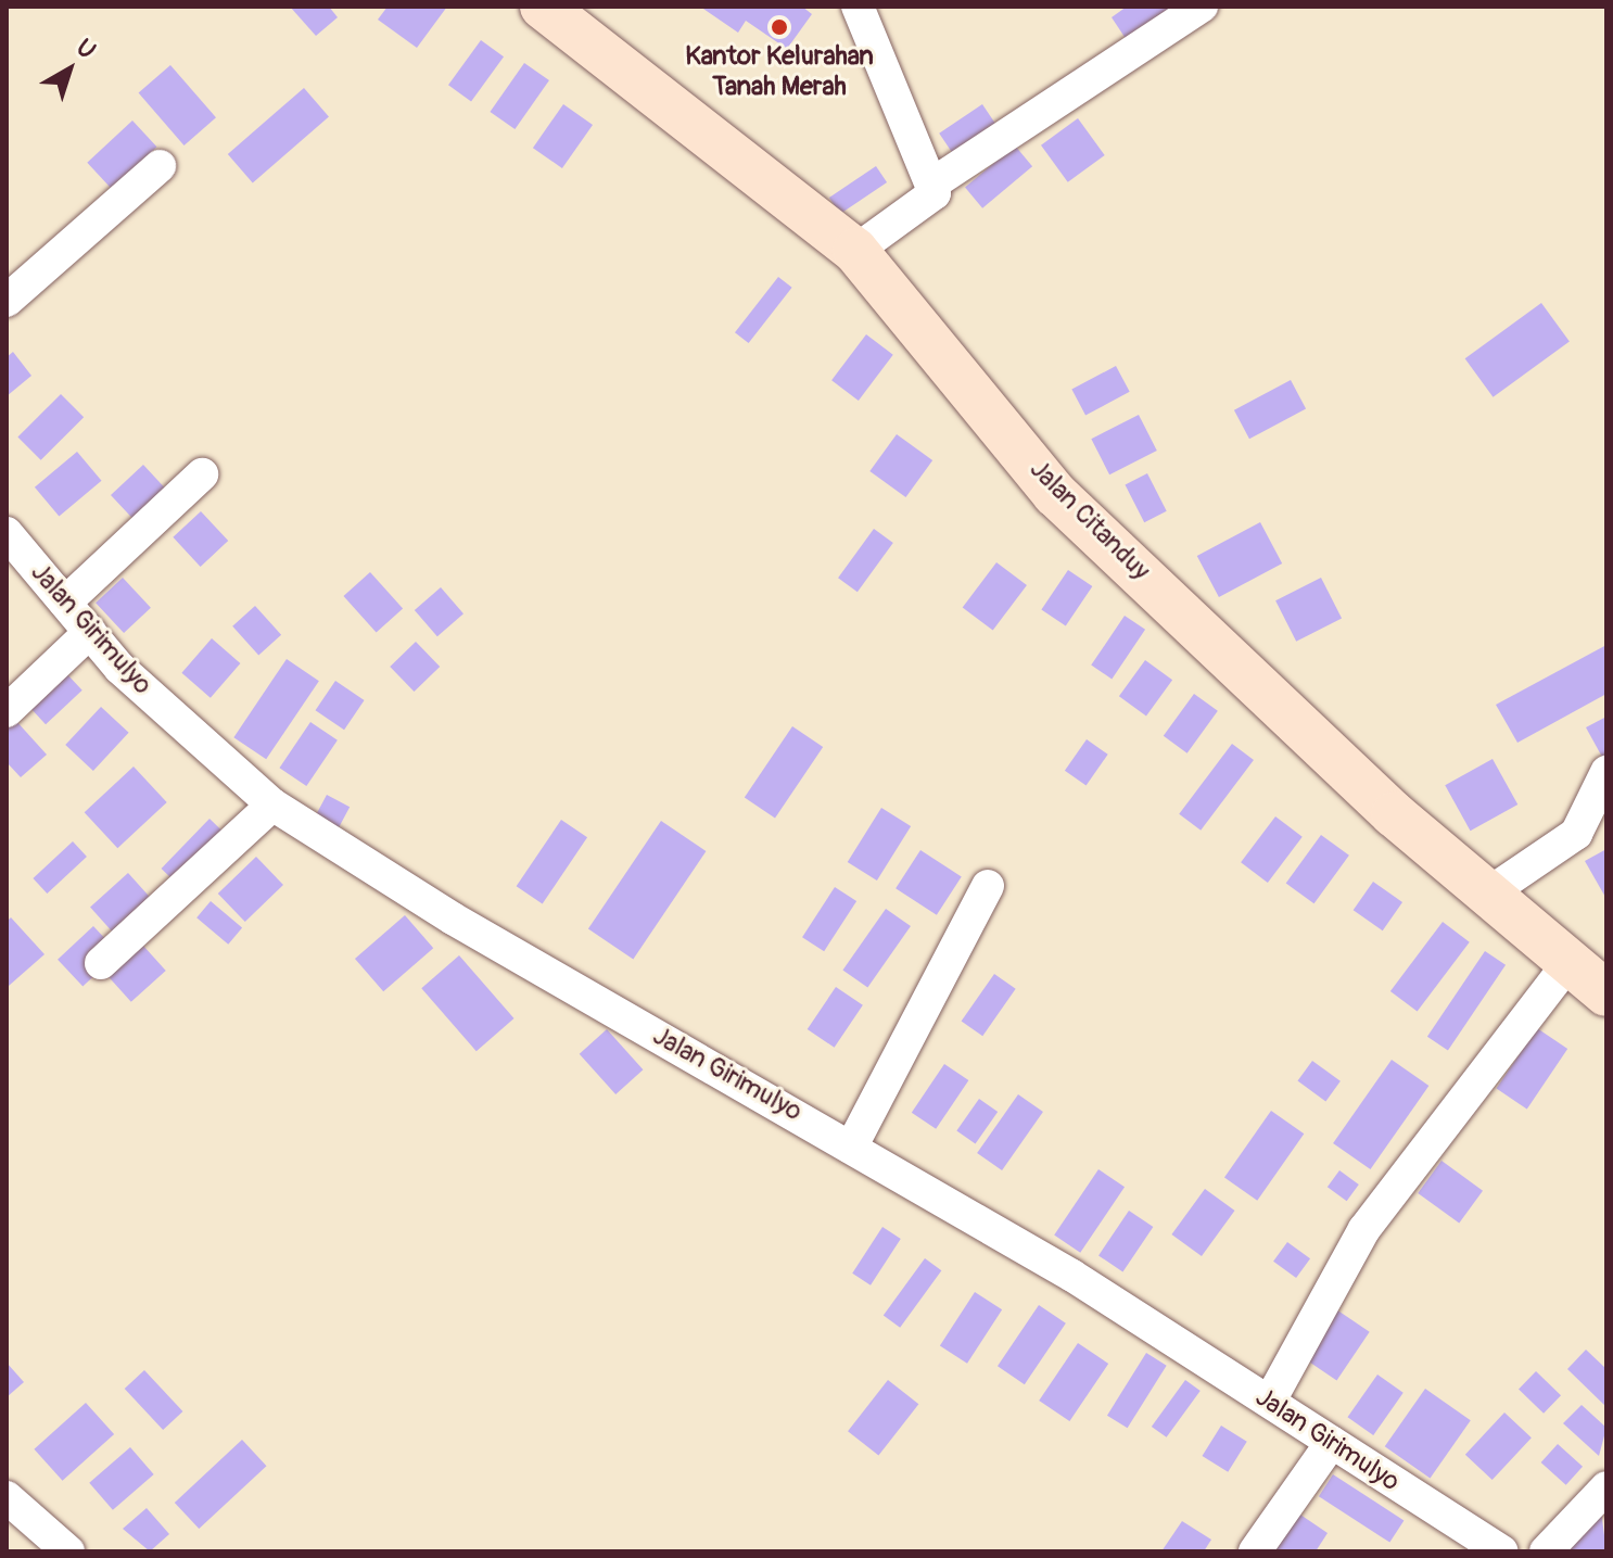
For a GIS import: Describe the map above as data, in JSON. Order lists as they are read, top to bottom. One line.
{"streets":{"street":["Jalan Citanduy","Jalan Girimulyo"]},"places":["Kantor Kelurahan Tanah Merah"],"north":"top right"}
